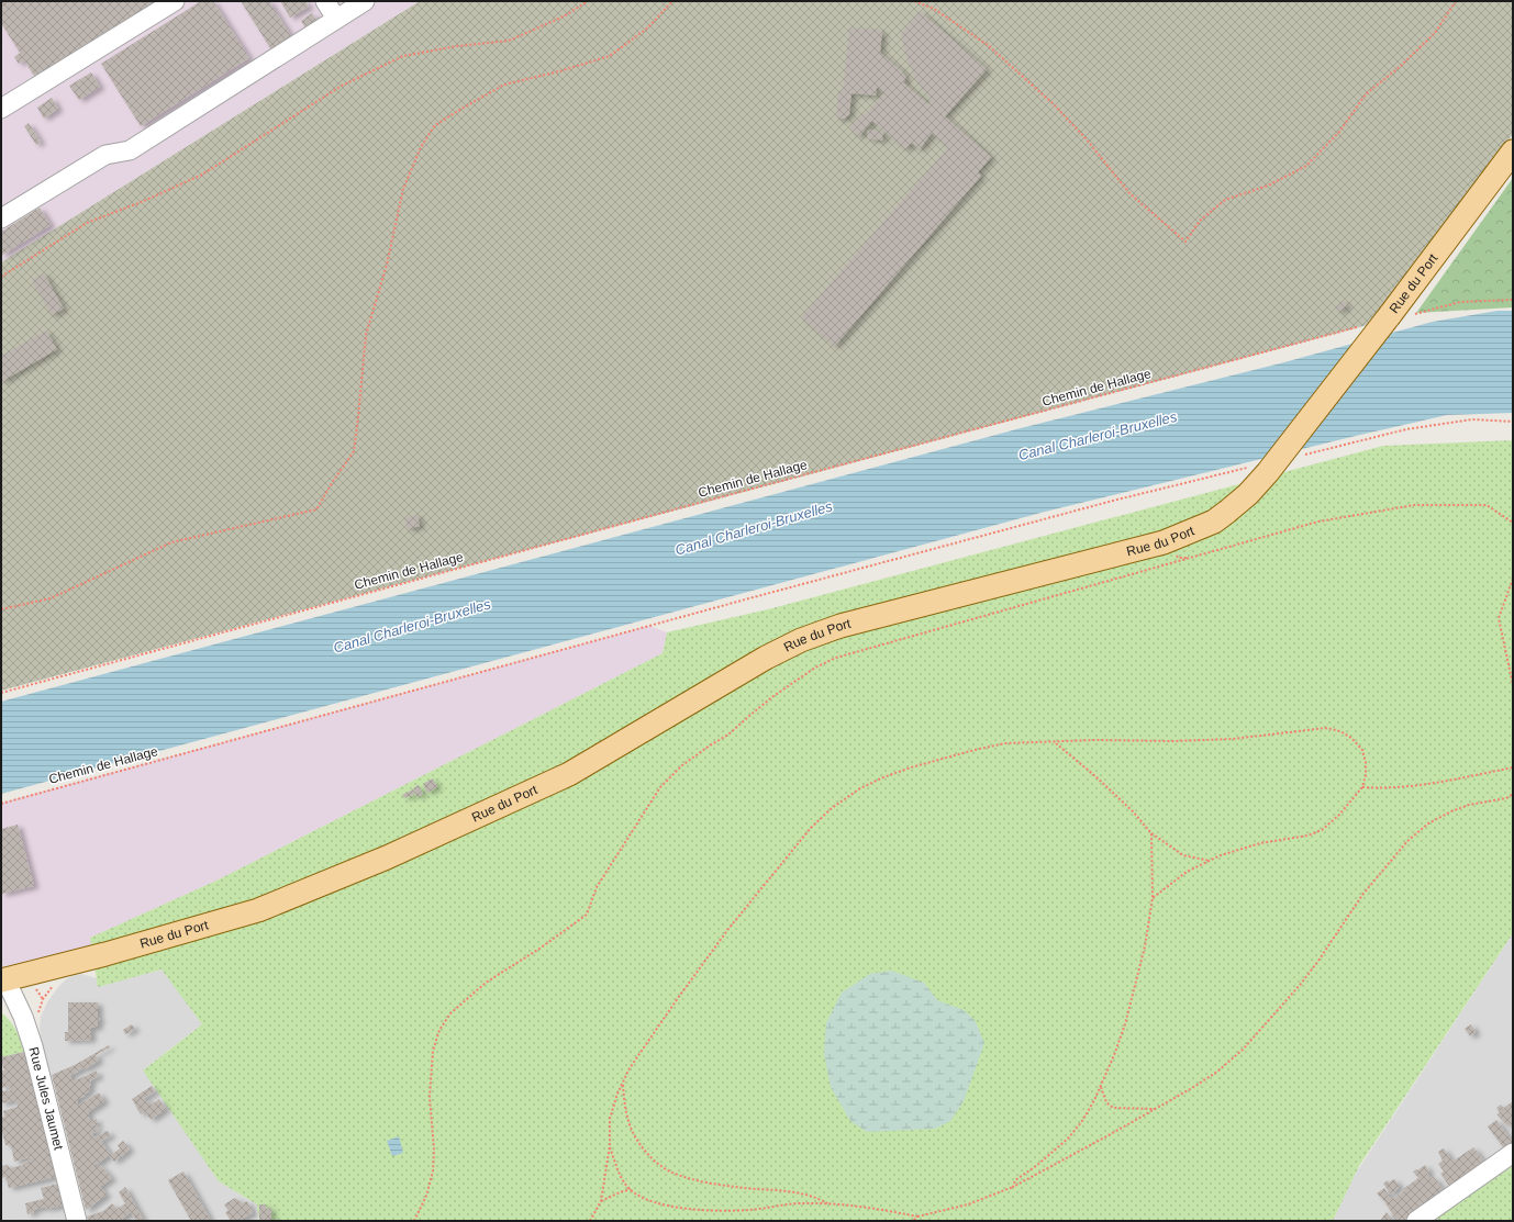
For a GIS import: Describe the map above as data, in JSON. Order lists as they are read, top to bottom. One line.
{"streets":{"main road":["Rue du Port"],"street":["Rue Jules Jaumet"],"path":["Chemin de Hallage"]},"crossings":[["Rue du Port","Rue Jules Jaumet"]],"water":["Canal Charleroi-Bruxelles"]}
